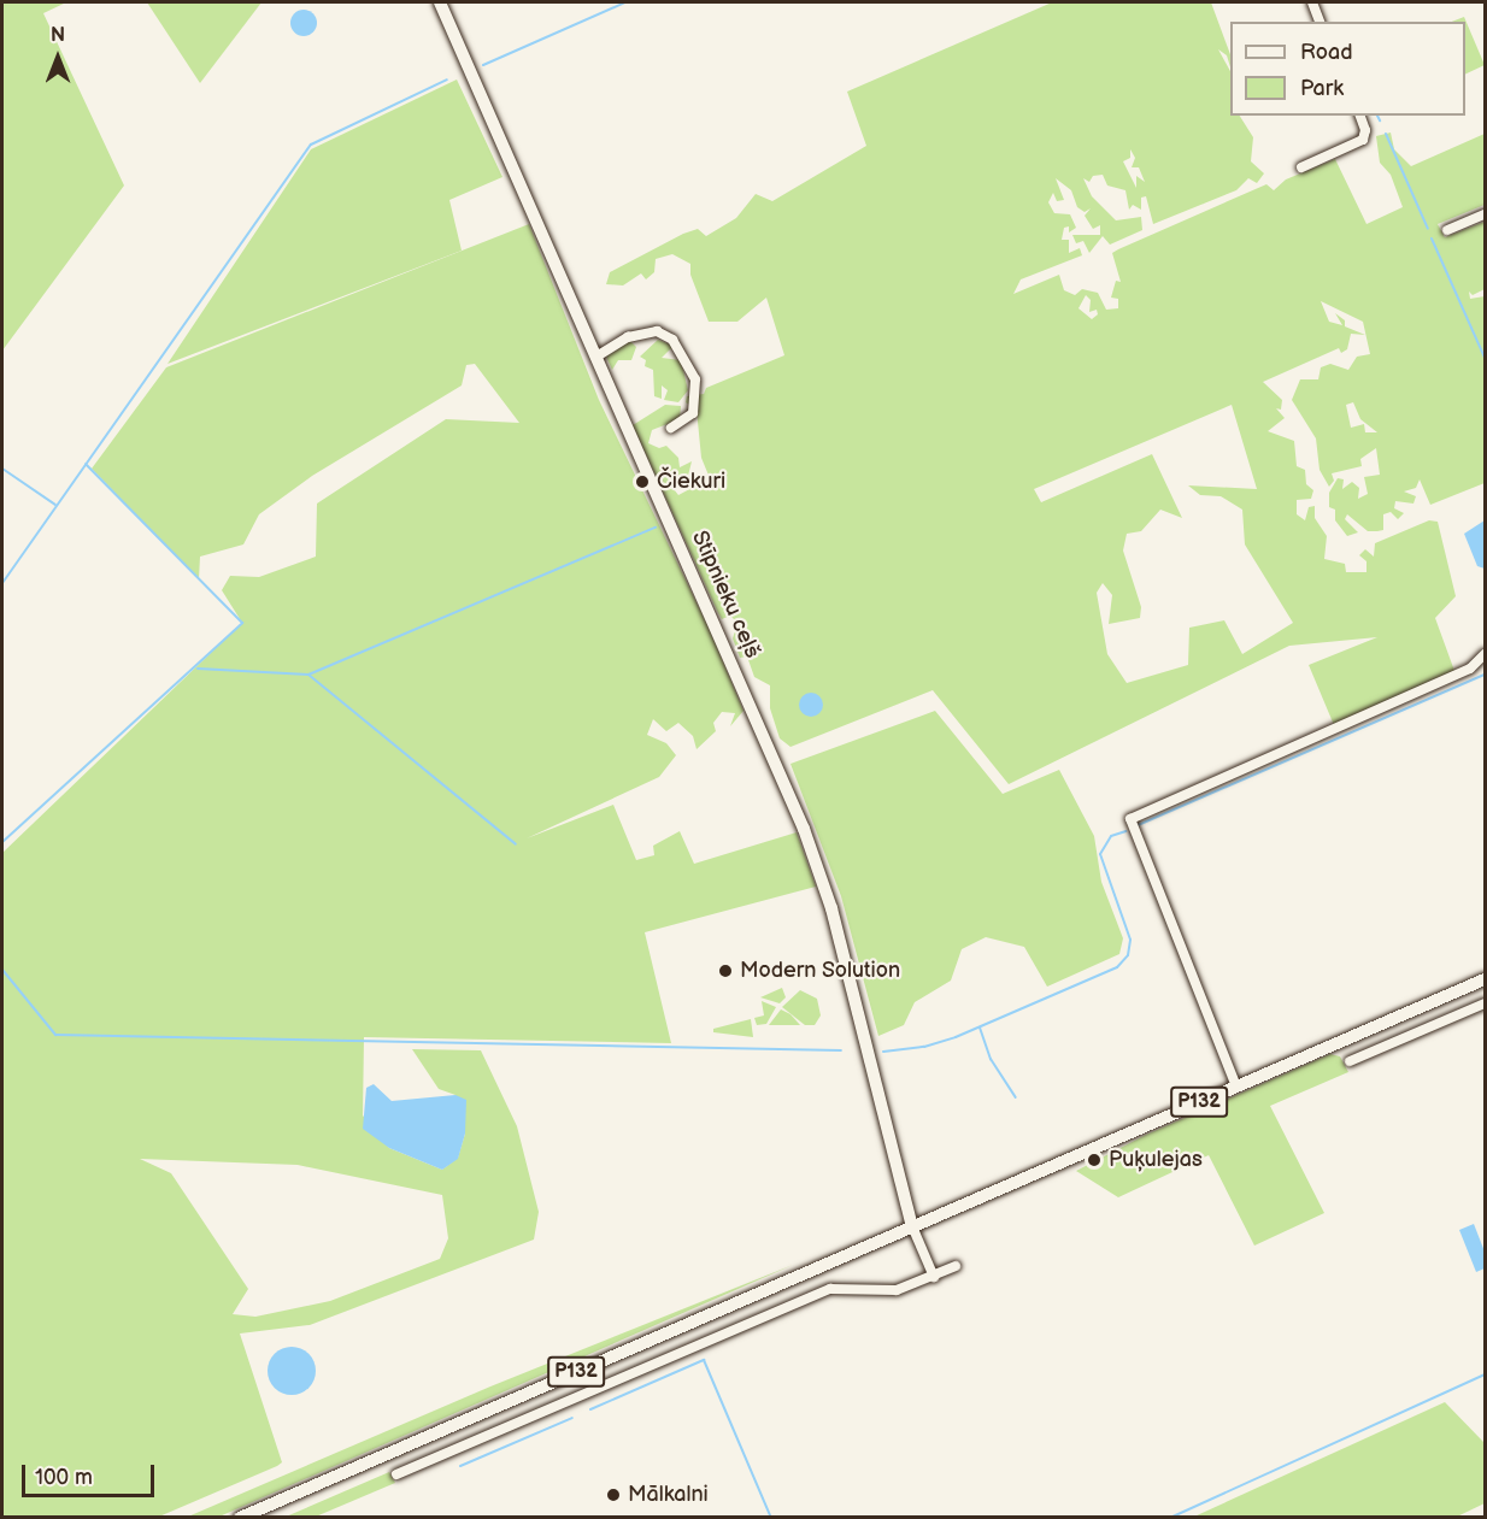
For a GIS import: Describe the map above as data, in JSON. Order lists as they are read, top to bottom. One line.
{"streets":{"main road":["Stīpnieku ceļš","P132"]},"crossings":[["Stīpnieku ceļš","P132"]],"places":["Čiekuri","Modern Solution","Puķulejas","Mālkalni"],"legend":["Road","Park"],"scale_bar":"100 m","north":"top"}
